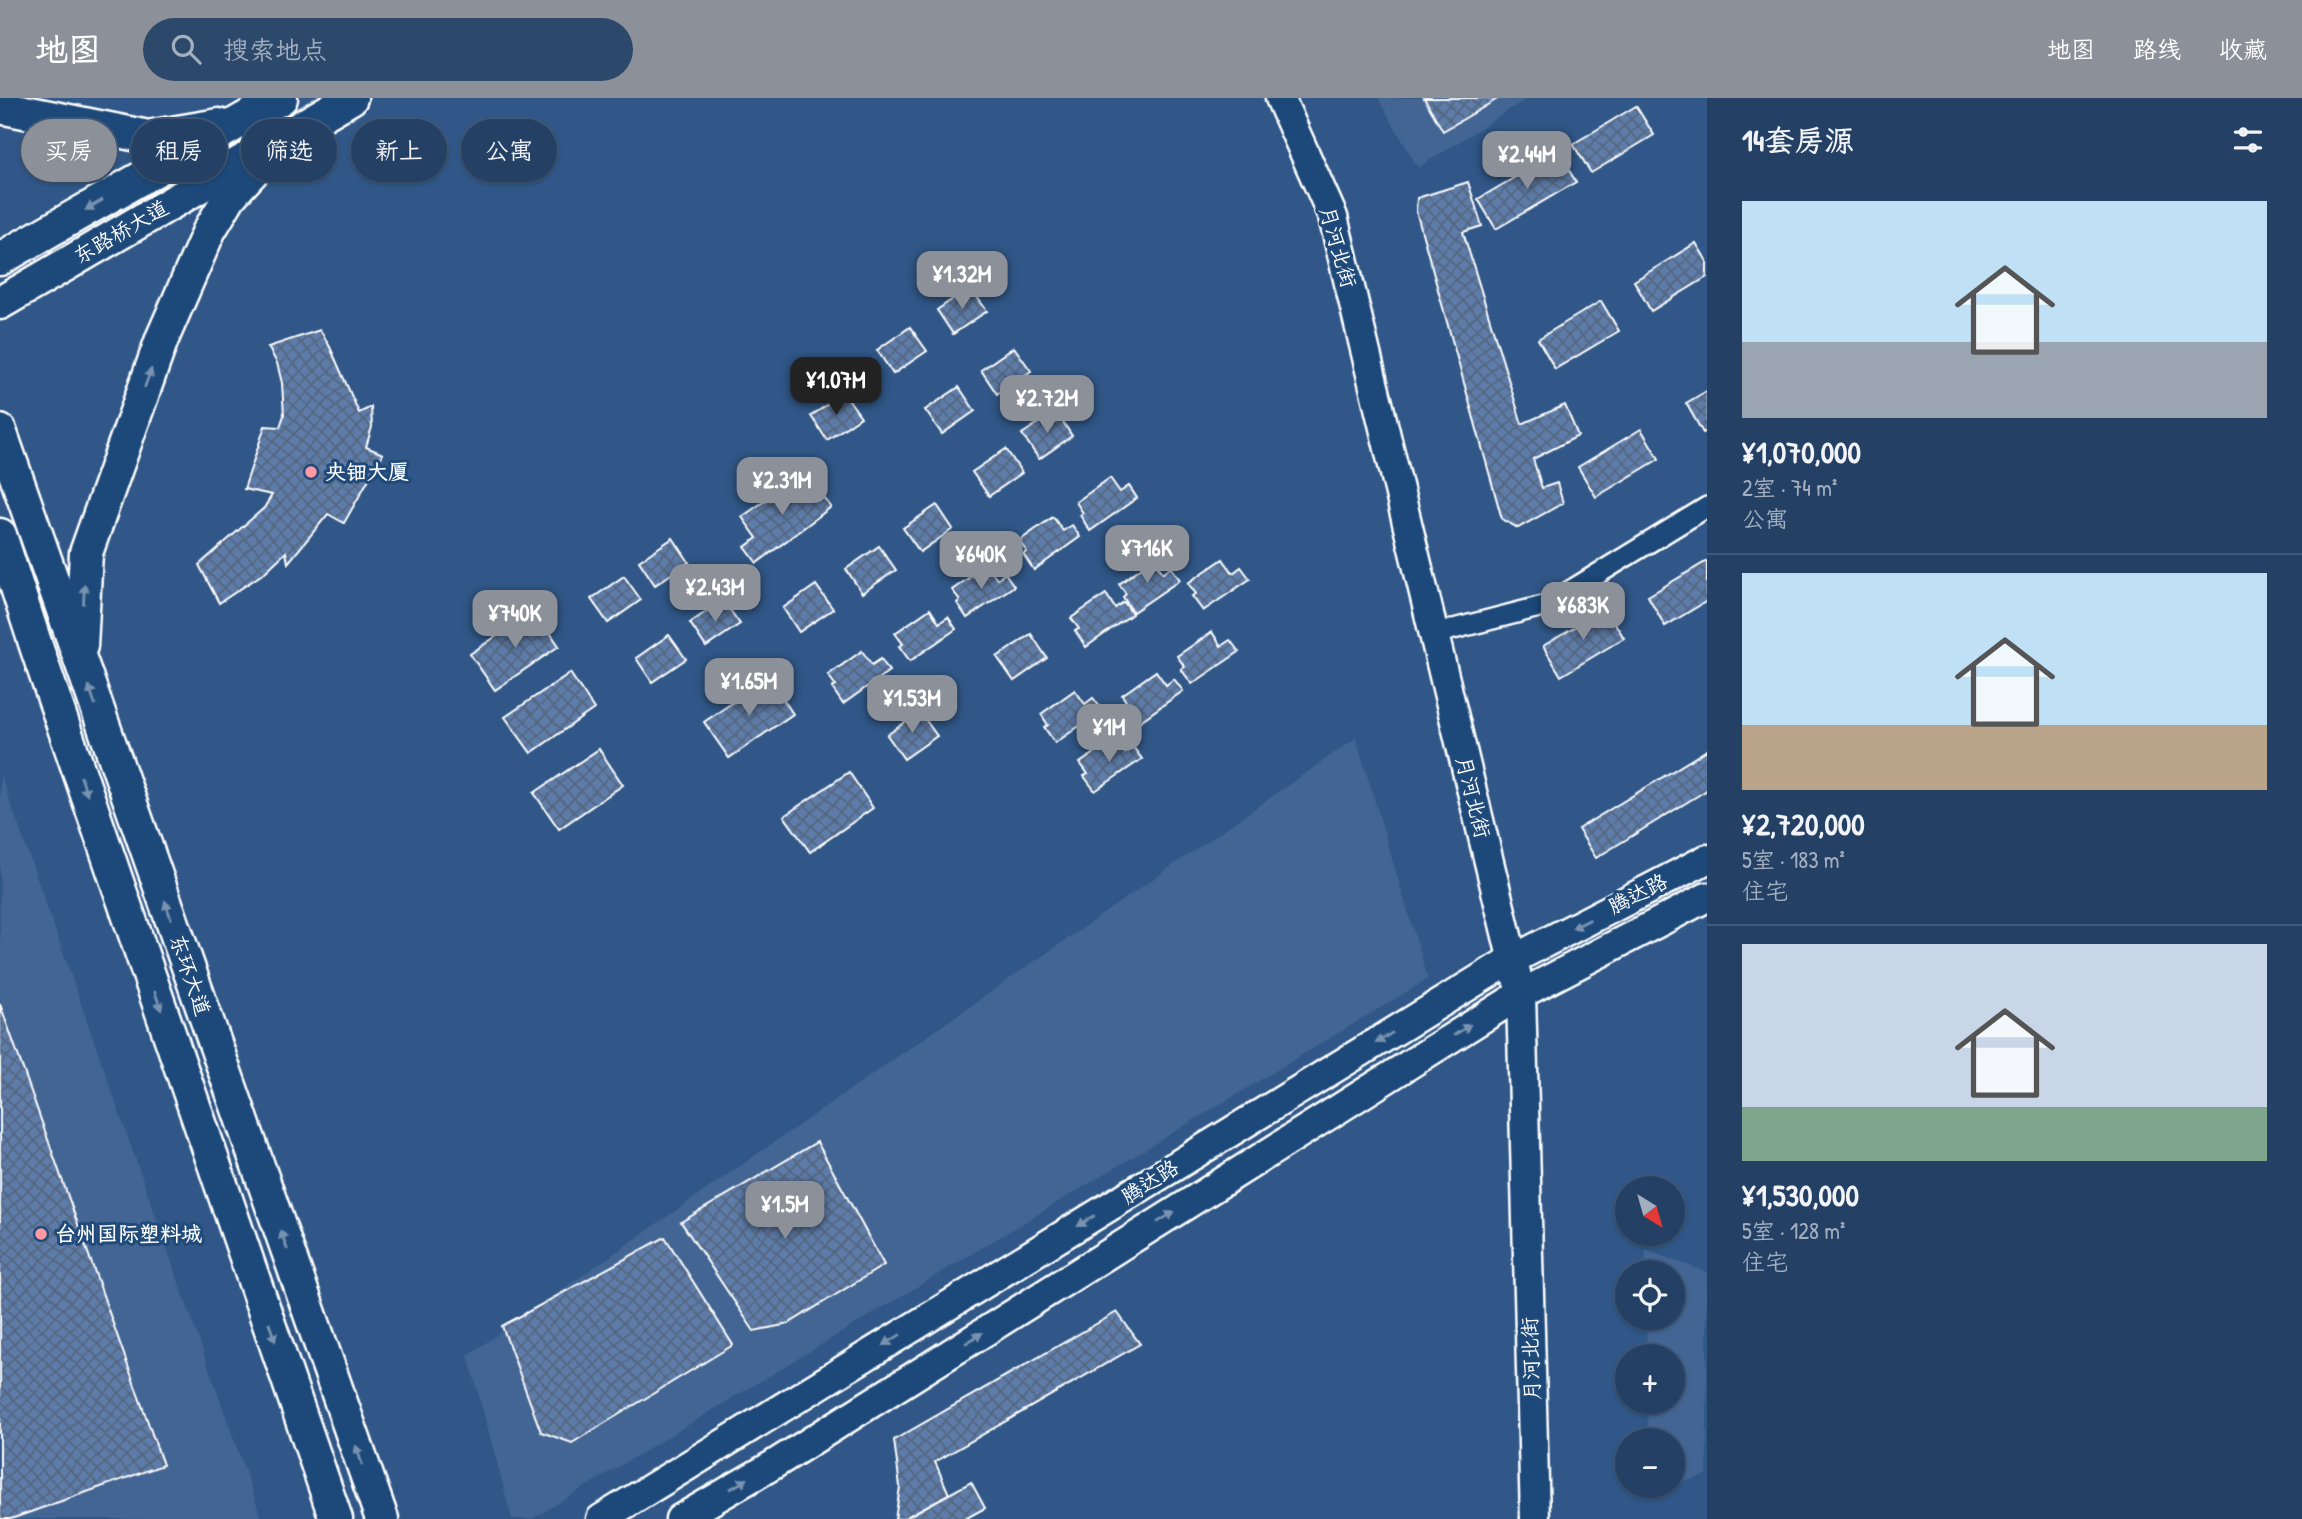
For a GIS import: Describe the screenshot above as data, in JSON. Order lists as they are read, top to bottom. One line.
{"streets":{"main road":["东路桥大道","月河北街","腾达路","东环大道"]},"crossings":[["月河北街","腾达路"]],"places":["央钿大厦","台州国际塑料城"],"north":"bottom right","page":{"header":"地图","search":"搜索地点","nav":["地图","路线","收藏"],"heading":"14套房源","chip":["买房","租房","筛选","新上","公寓"],"price":["¥2.44M","¥1.32M","¥1.07M","¥2.72M","¥2.31M","¥716K","¥640K","¥2.43M","¥683K","¥740K","¥1.65M","¥1.53M","¥1M","¥1.5M"],"list":[{"name":"¥1,070,000","note":"2室 · 74 m² · 公寓"},{"name":"¥2,720,000","note":"5室 · 183 m² · 住宅"},{"name":"¥1,530,000","note":"5室 · 128 m² · 住宅"}],"map_buttons":["+","−"]}}
